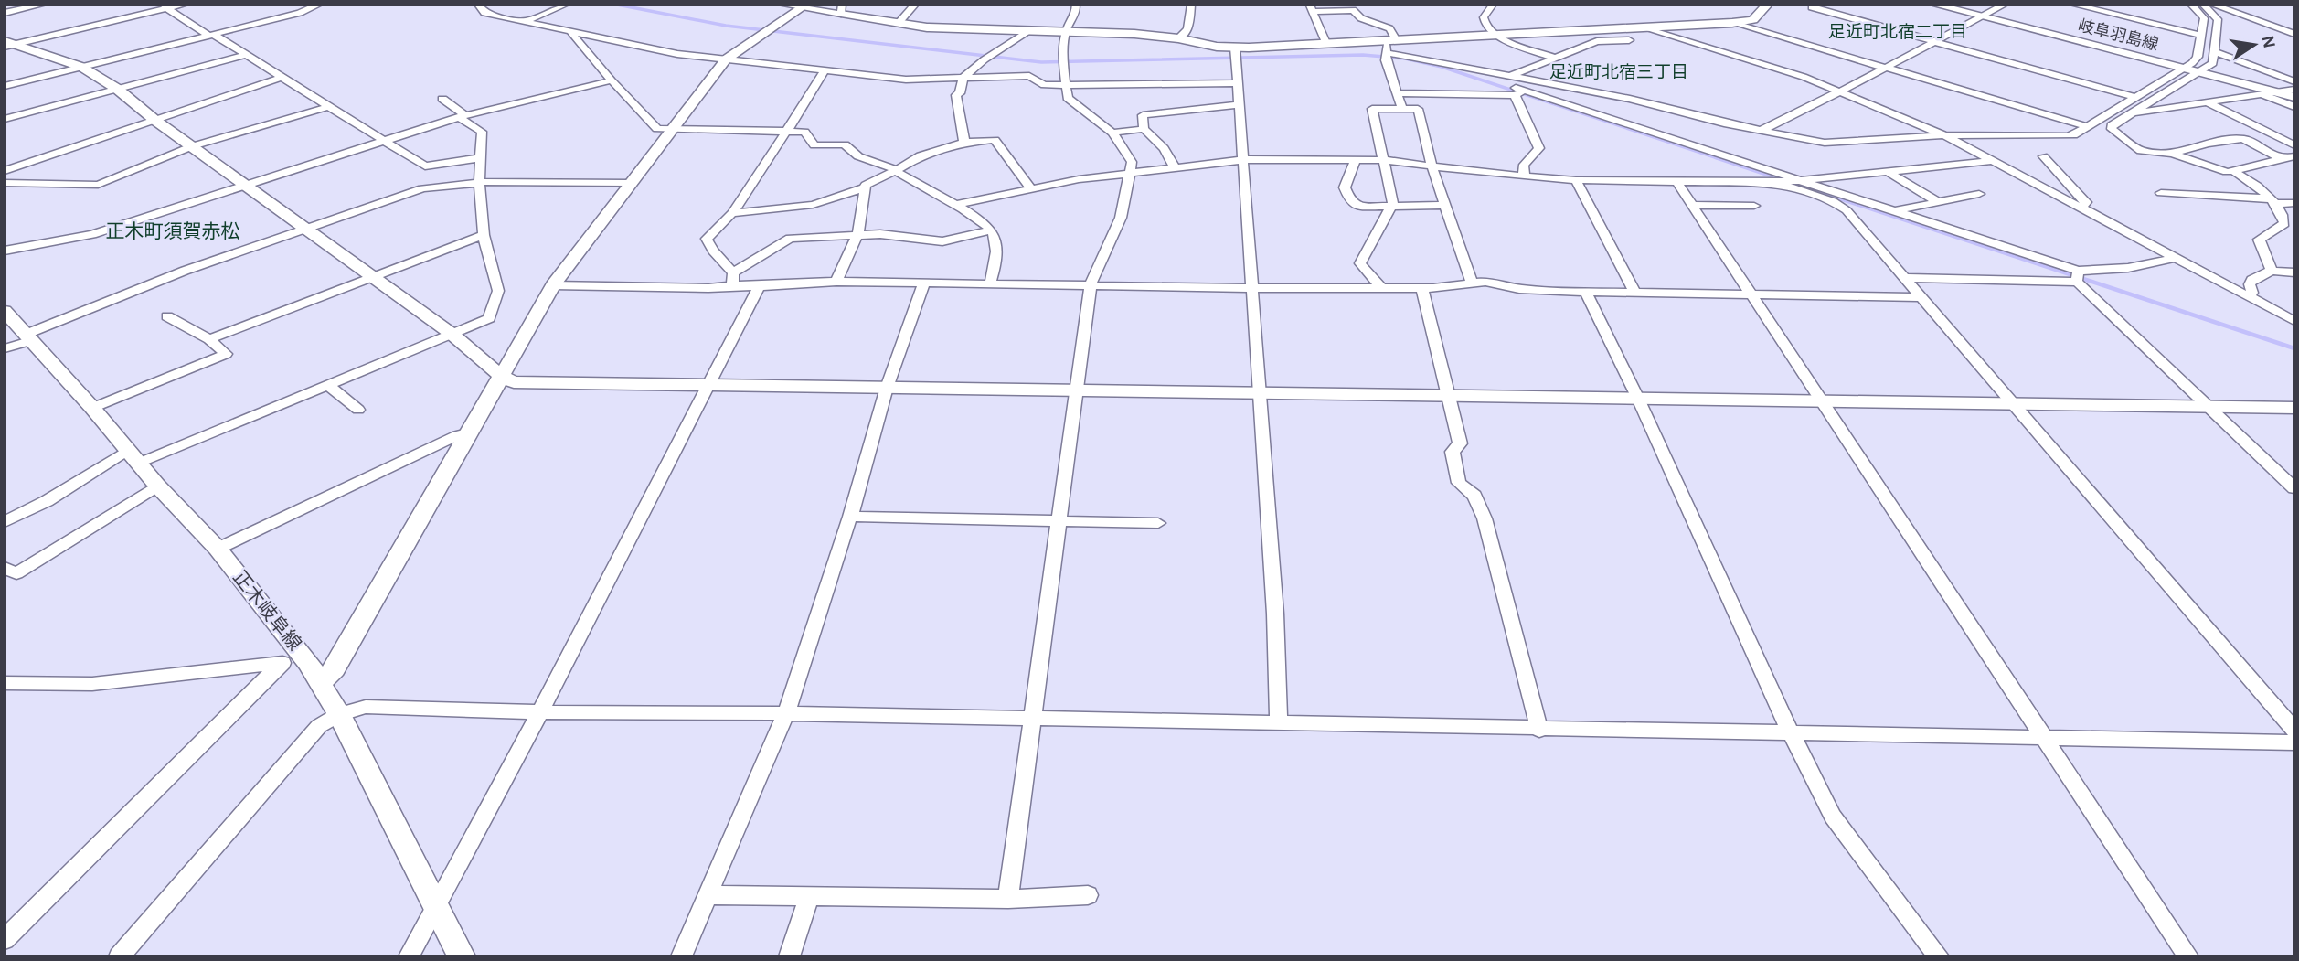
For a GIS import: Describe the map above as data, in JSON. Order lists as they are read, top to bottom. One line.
{"streets":{"street":["岐阜羽島線","正木岐阜線"]},"districts":["足近町北宿二丁目","足近町北宿三丁目","正木町須賀赤松"],"north":"right"}
